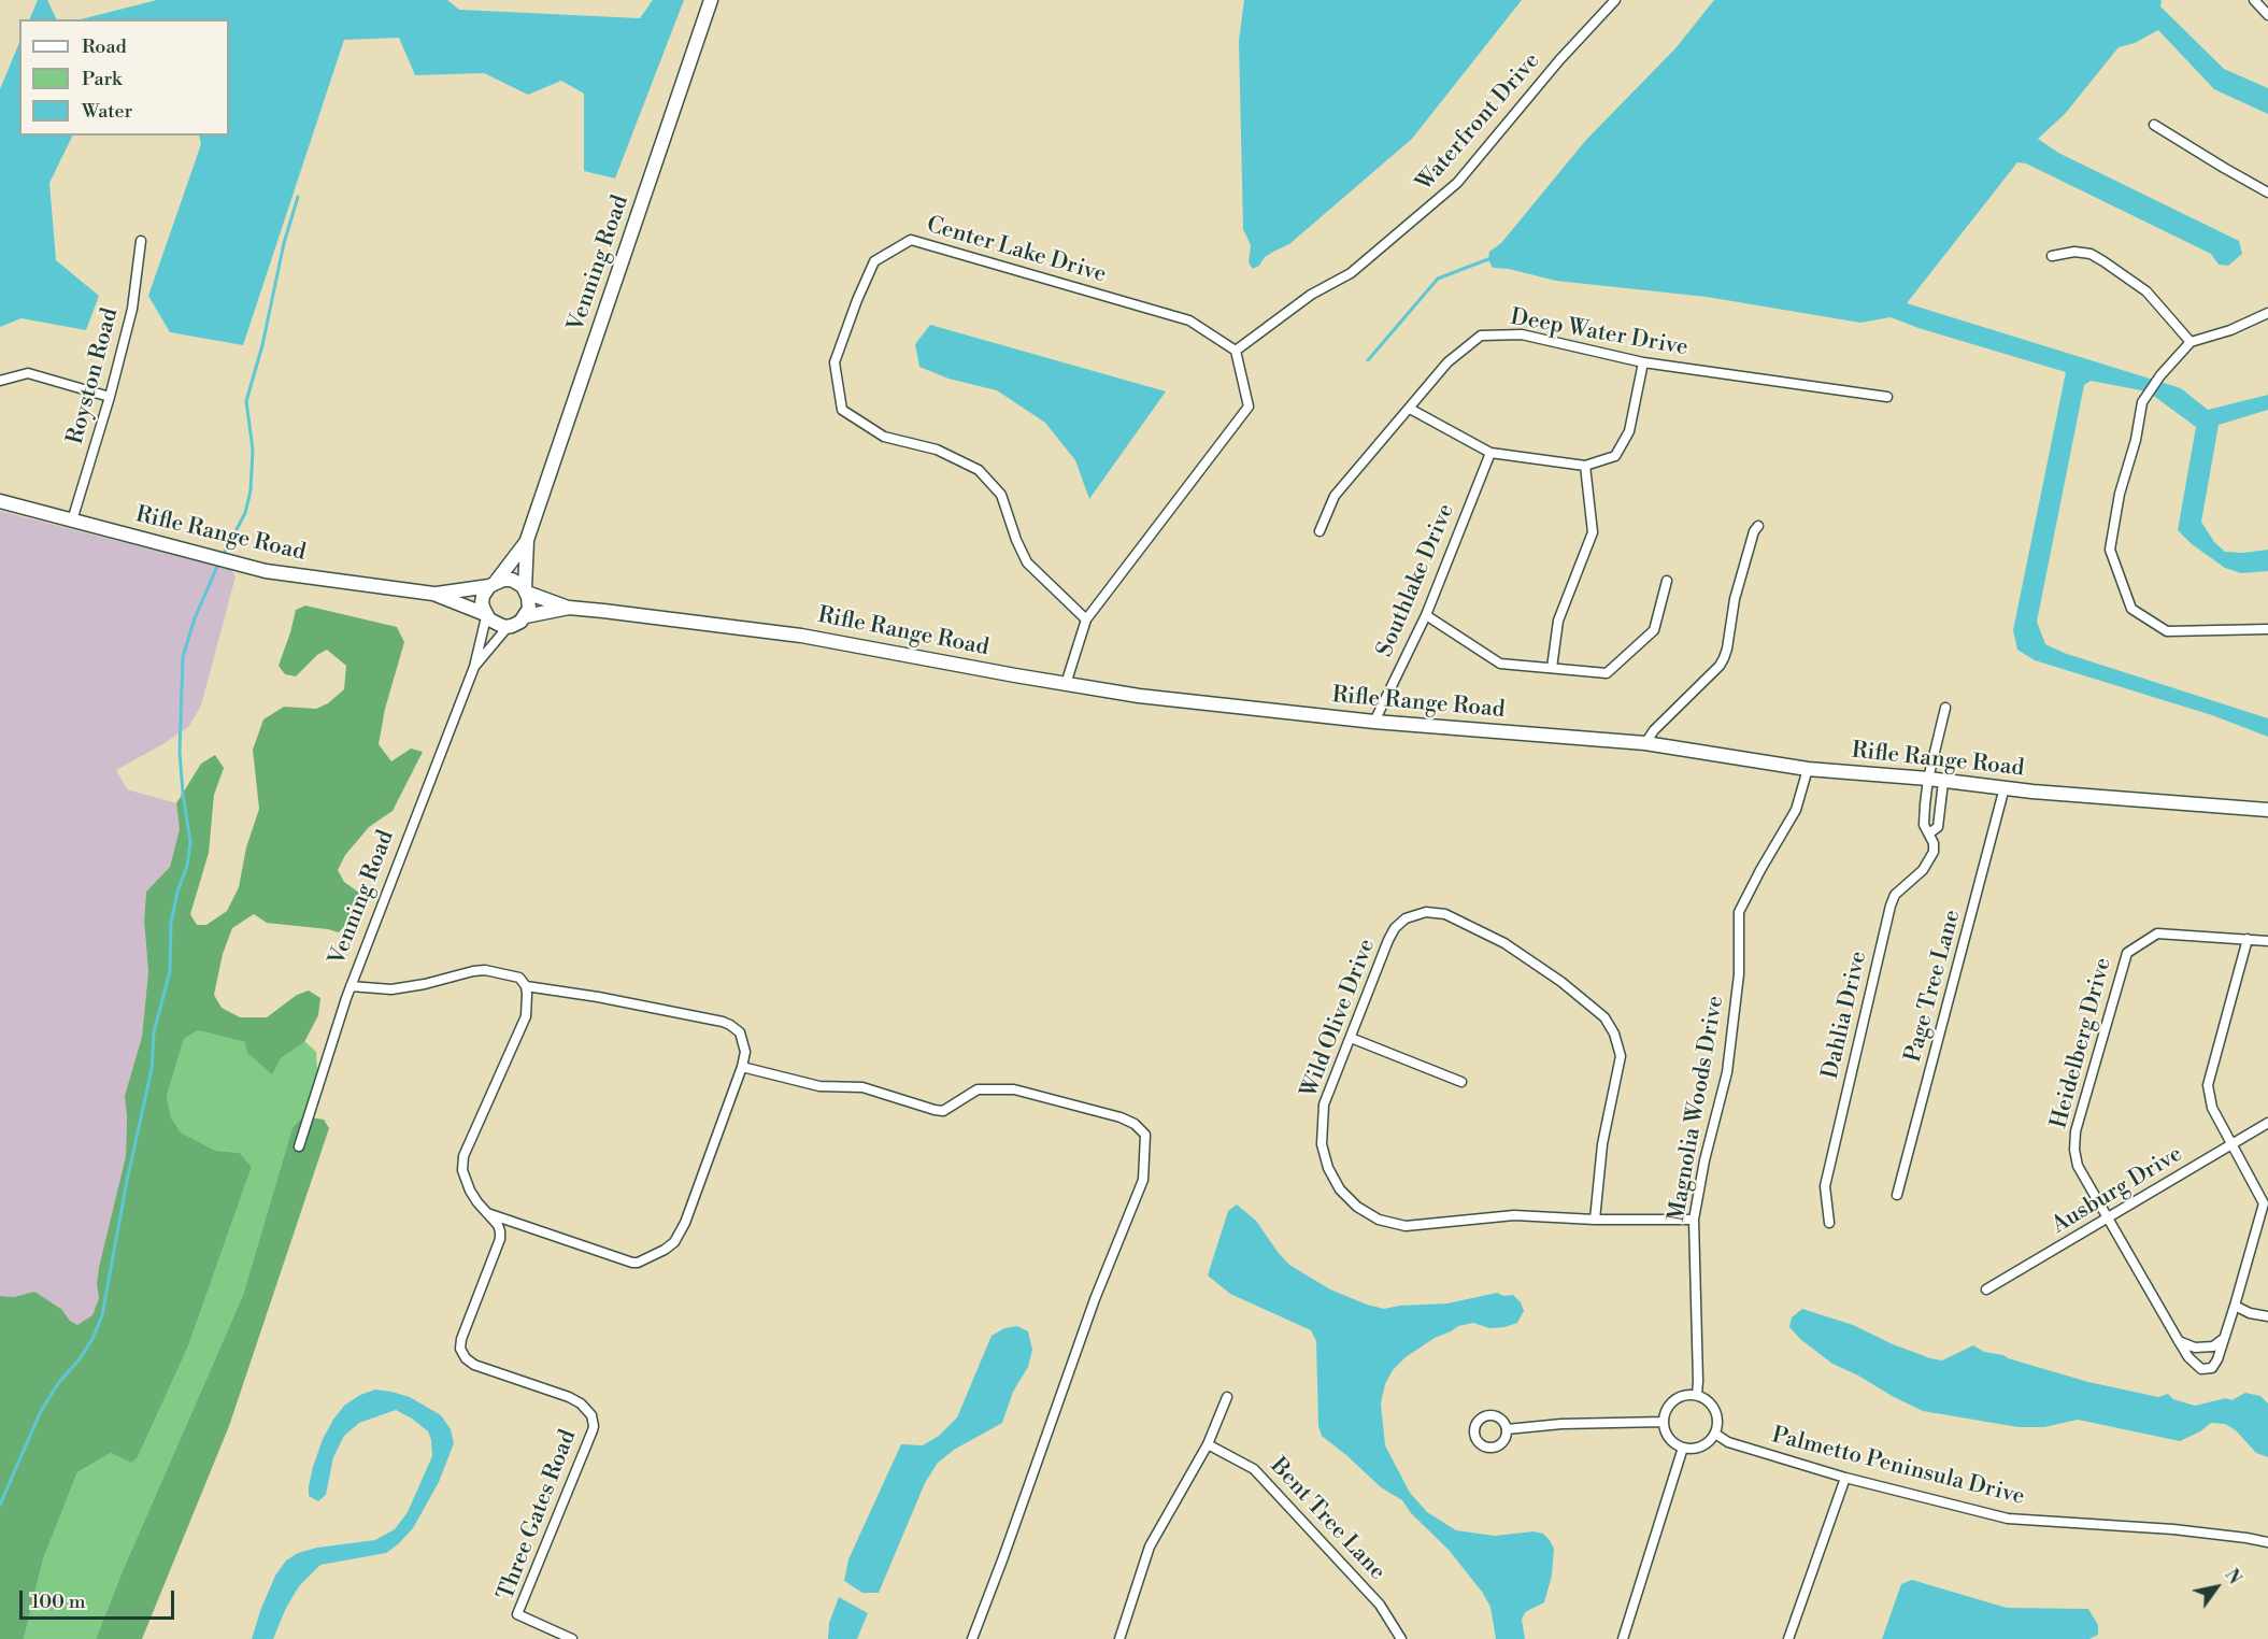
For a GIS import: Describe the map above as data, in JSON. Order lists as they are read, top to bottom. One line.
{"streets":{"main road":["Venning Road","Rifle Range Road"],"street":["Waterfront Drive","Center Lake Drive","Deep Water Drive","Royston Road","Southlake Drive","Page Tree Lane","Dahlia Drive","Wild Olive Drive","Heidelberg Drive","Magnolia Woods Drive","Ausburg Drive","Palmetto Peninsula Drive","Three Gates Road","Bent Tree Lane"]},"crossings":[["Waterfront Drive","Center Lake Drive"],["Venning Road","Rifle Range Road"],["Royston Road","Rifle Range Road"],["Rifle Range Road","Southlake Drive"],["Rifle Range Road","Page Tree Lane"],["Rifle Range Road","Dahlia Drive"],["Rifle Range Road","Magnolia Woods Drive"],["Wild Olive Drive","Magnolia Woods Drive"],["Heidelberg Drive","Ausburg Drive"],["Magnolia Woods Drive","Palmetto Peninsula Drive"]],"legend":["Road","Park","Water"],"scale_bar":"100 m","north":"top right"}
